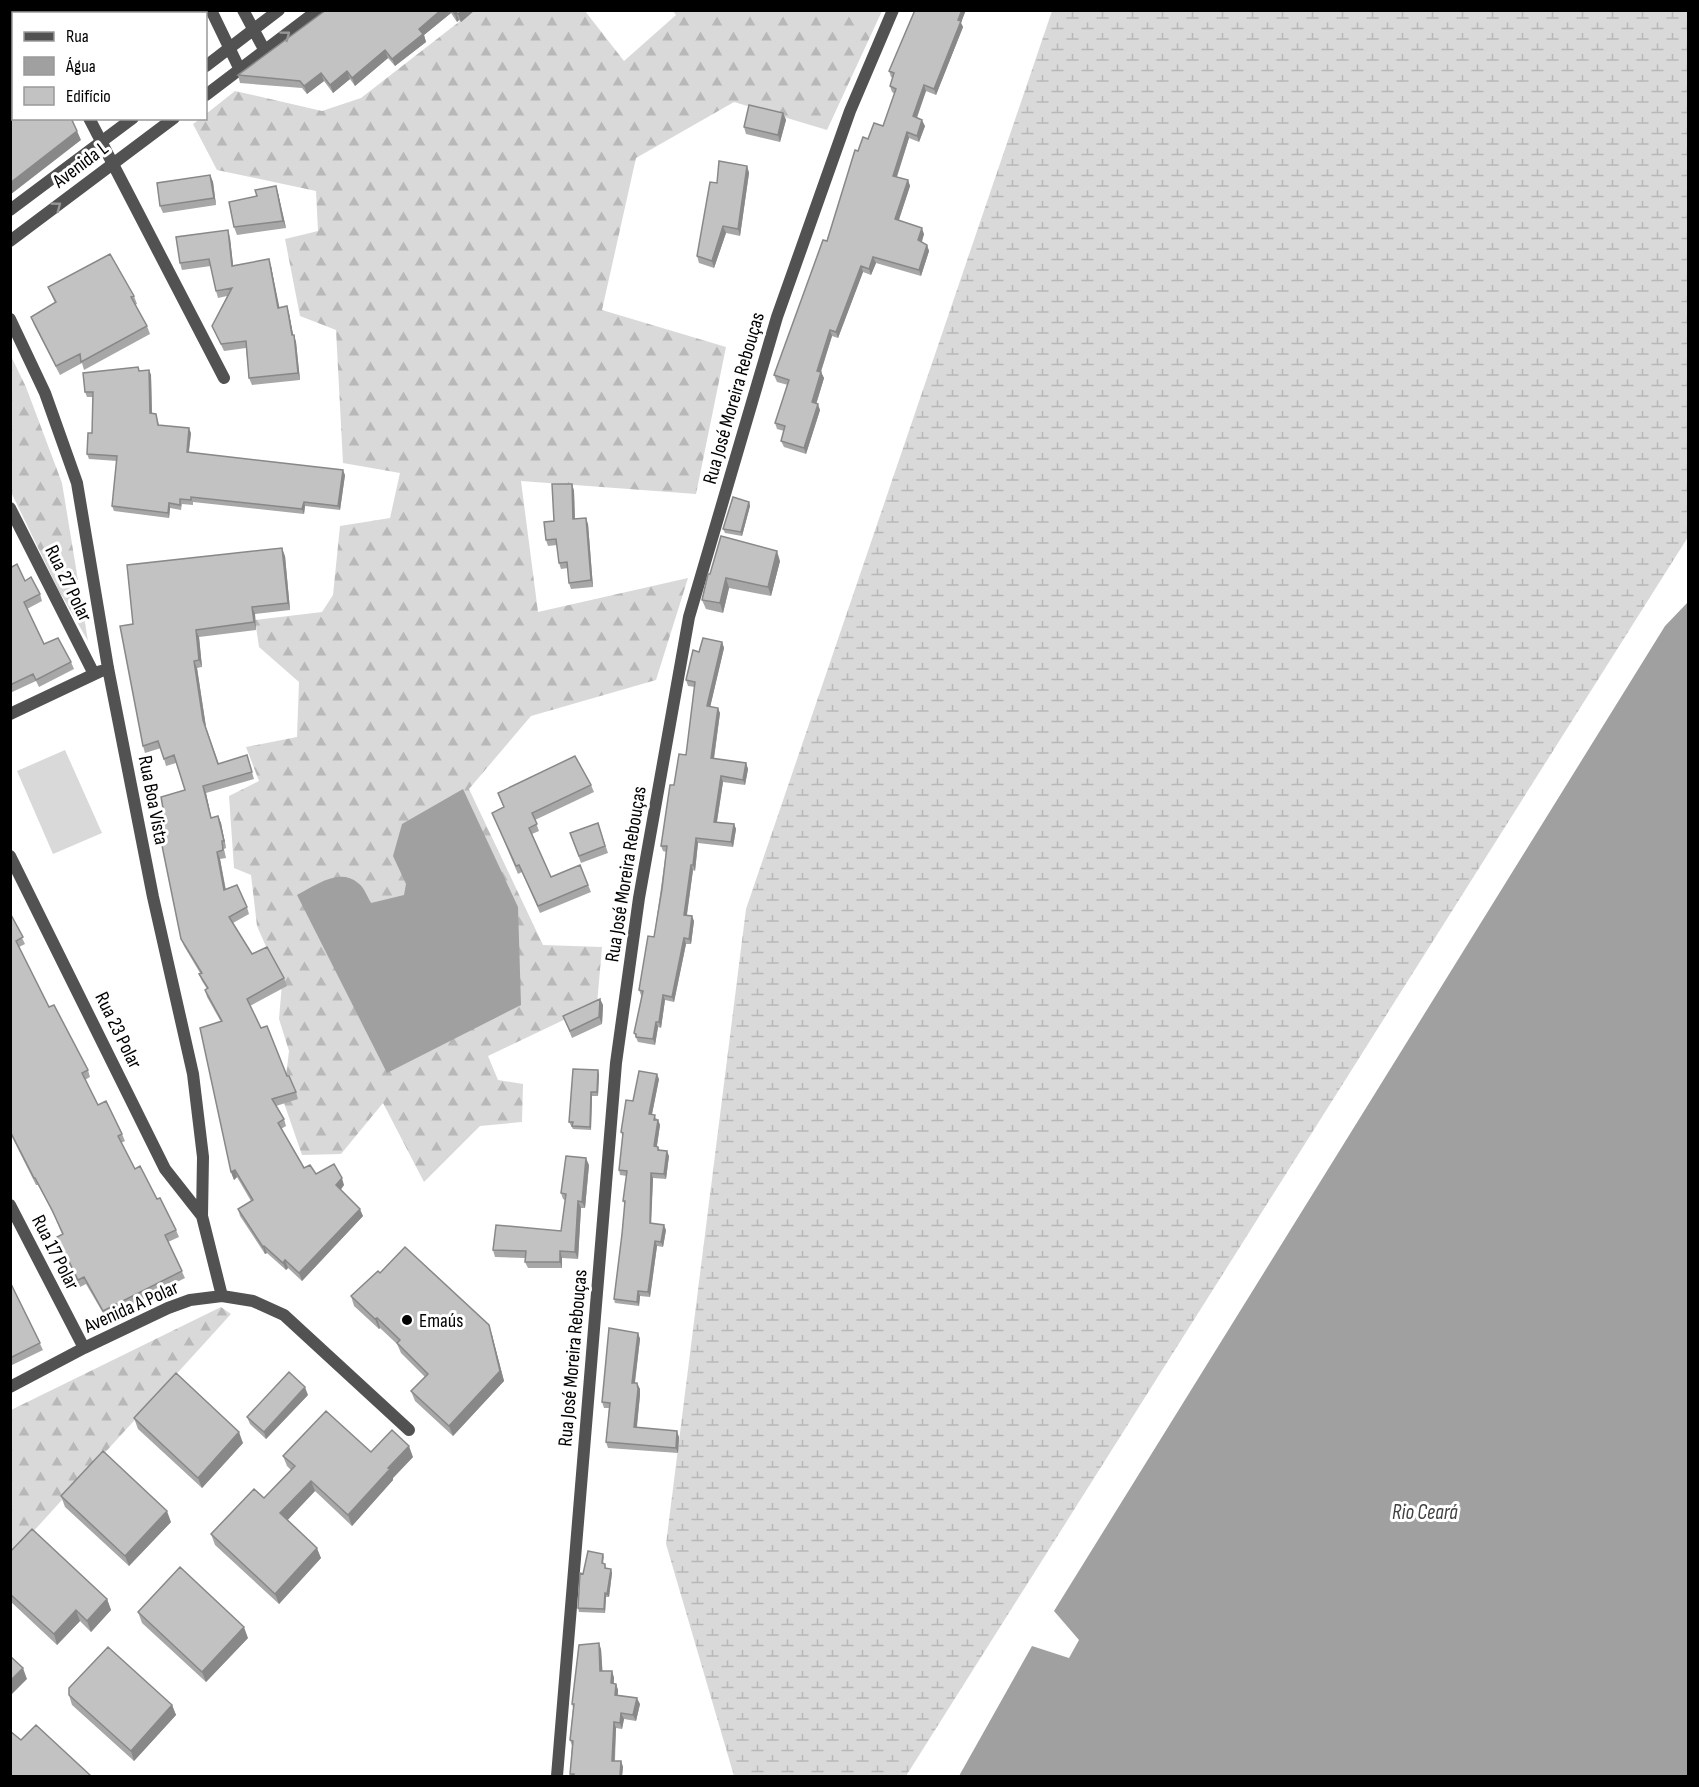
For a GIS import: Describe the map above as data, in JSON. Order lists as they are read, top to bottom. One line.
{"streets":{"street":["Avenida L","Rua José Moreira Rebouças","Rua 27 Polar","Rua Boa Vista","Rua 23 Polar","Rua 17 Polar","Avenida A Polar"]},"crossings":[["Rua Boa Vista","Rua 23 Polar"],["Rua Boa Vista","Avenida A Polar"],["Rua 17 Polar","Avenida A Polar"]],"water":["Rio Ceará"],"places":["Emaús"],"legend":["Rua","Água","Edifício"]}
